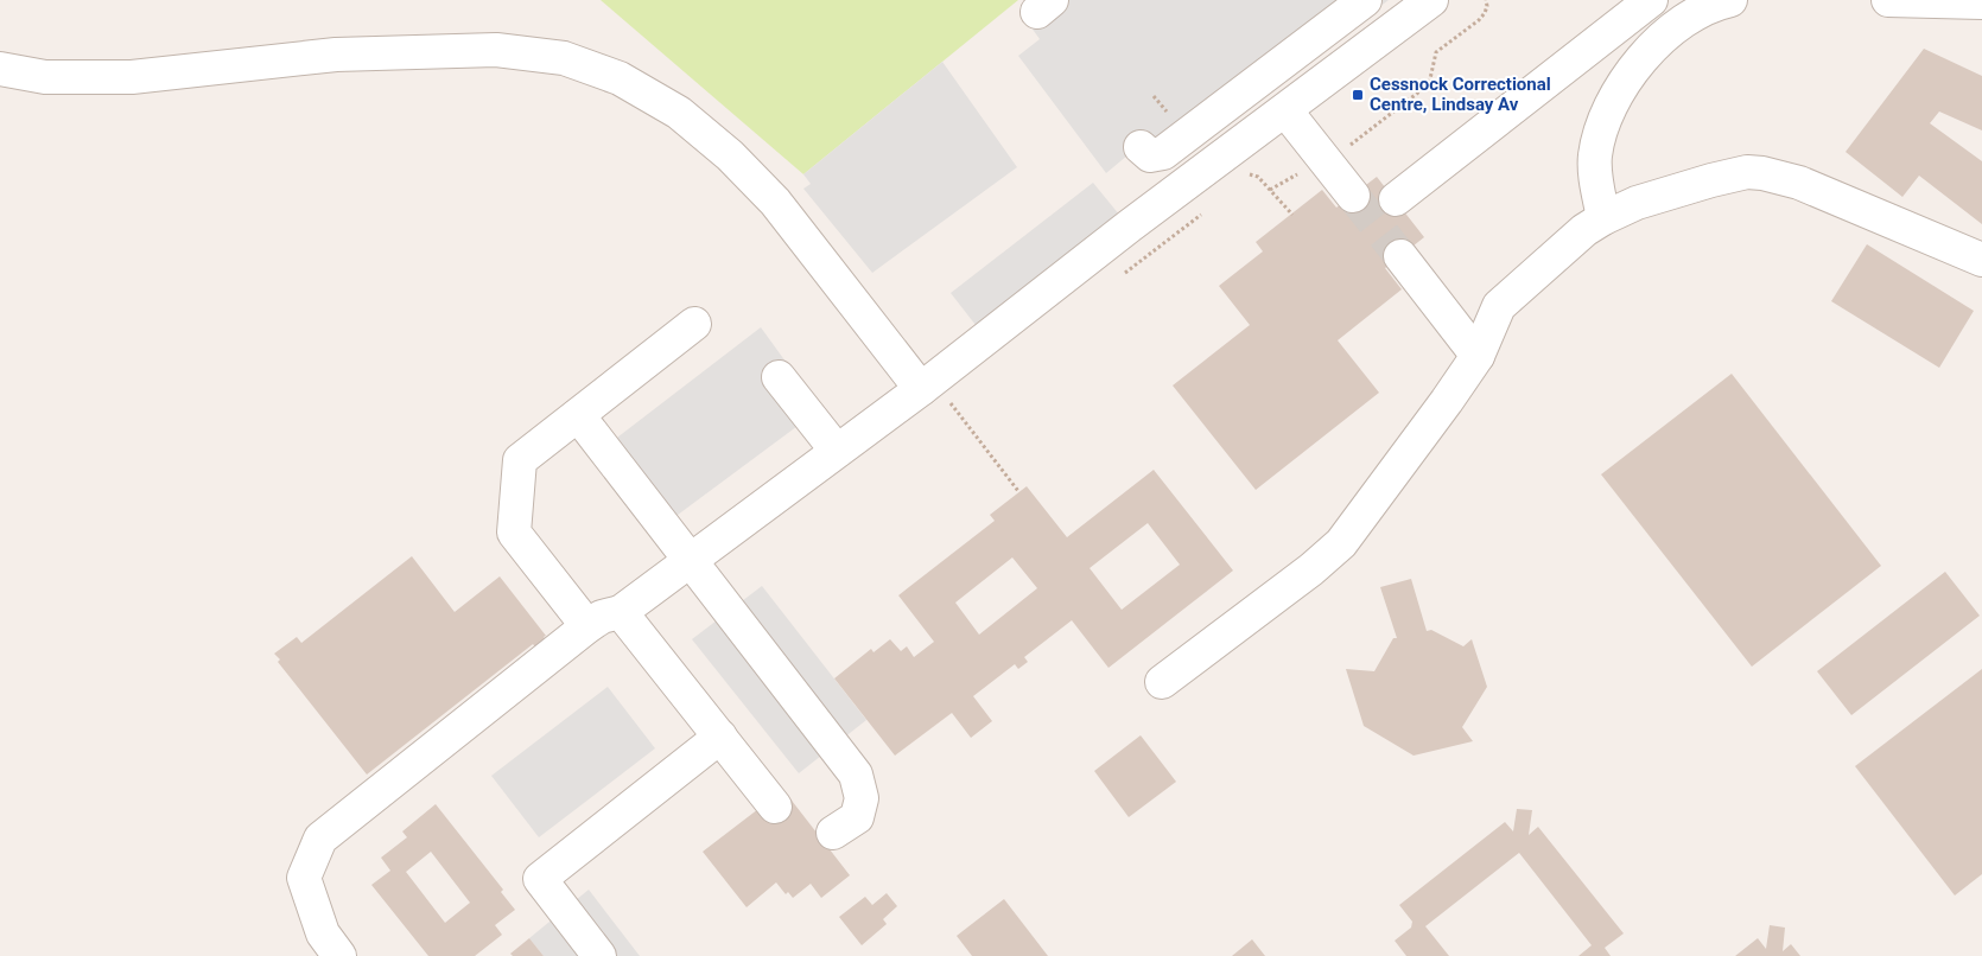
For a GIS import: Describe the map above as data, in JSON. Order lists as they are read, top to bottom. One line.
{"places":{"transit":["Cessnock Correctional Centre, Lindsay Av"]}}
